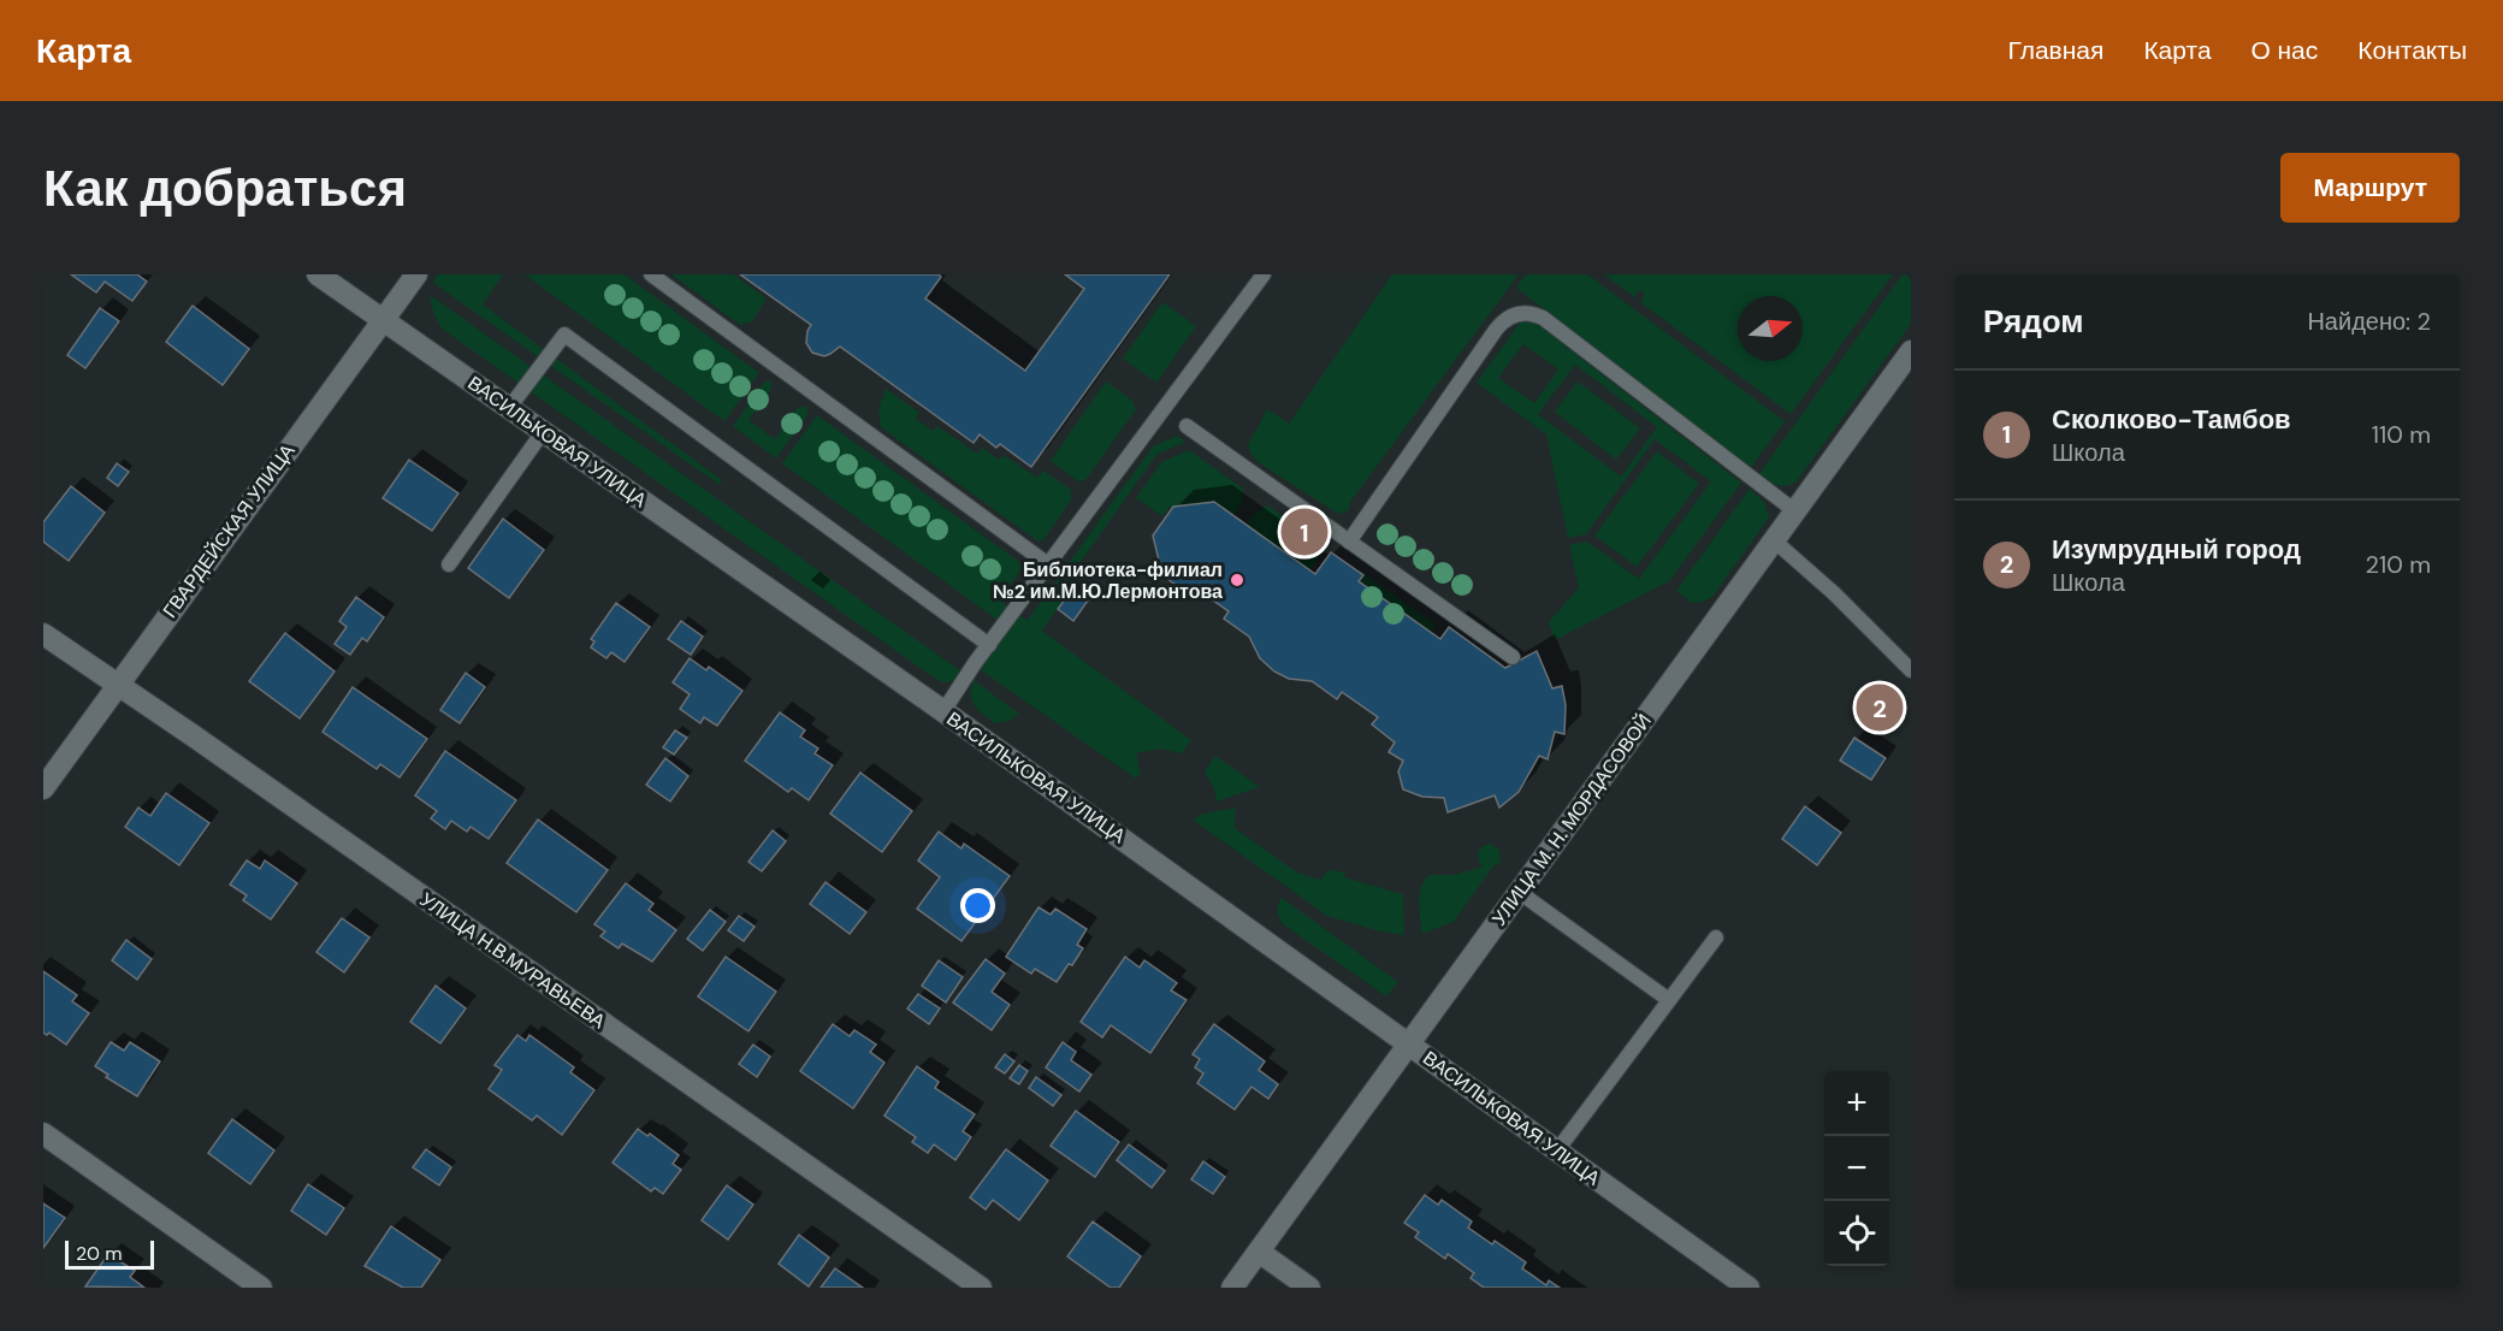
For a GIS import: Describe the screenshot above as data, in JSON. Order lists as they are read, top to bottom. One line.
{"streets":{"street":["ВАСИЛЬКОВАЯ УЛИЦА","ГВАРДЕЙСКАЯ УЛИЦА","УЛИЦА М. Н. МОРДАСОВОЙ","УЛИЦА Н.В.МУРАВЬЕВА"]},"crossings":[["ВАСИЛЬКОВАЯ УЛИЦА","ГВАРДЕЙСКАЯ УЛИЦА"],["ВАСИЛЬКОВАЯ УЛИЦА","УЛИЦА М. Н. МОРДАСОВОЙ"],["ГВАРДЕЙСКАЯ УЛИЦА","УЛИЦА Н.В.МУРАВЬЕВА"]],"places":["Библиотека-филиал №2 им.М.Ю.Лермонтова"],"scale_bar":"20 m","north":"right","page":{"header":"Карта","nav":["Главная","Карта","О нас","Контакты"],"buttons":"Маршрут","title":"Как добраться","heading":["Рядом","Найдено: 2"],"list":[{"mark":"1","name":"Сколково-Тамбов","note":"Школа","value":"110 m"},{"mark":"2","name":"Изумрудный город","note":"Школа","value":"210 m"}],"pins":["1","2"],"map_buttons":["+","−"],"scale":"20 m"}}
